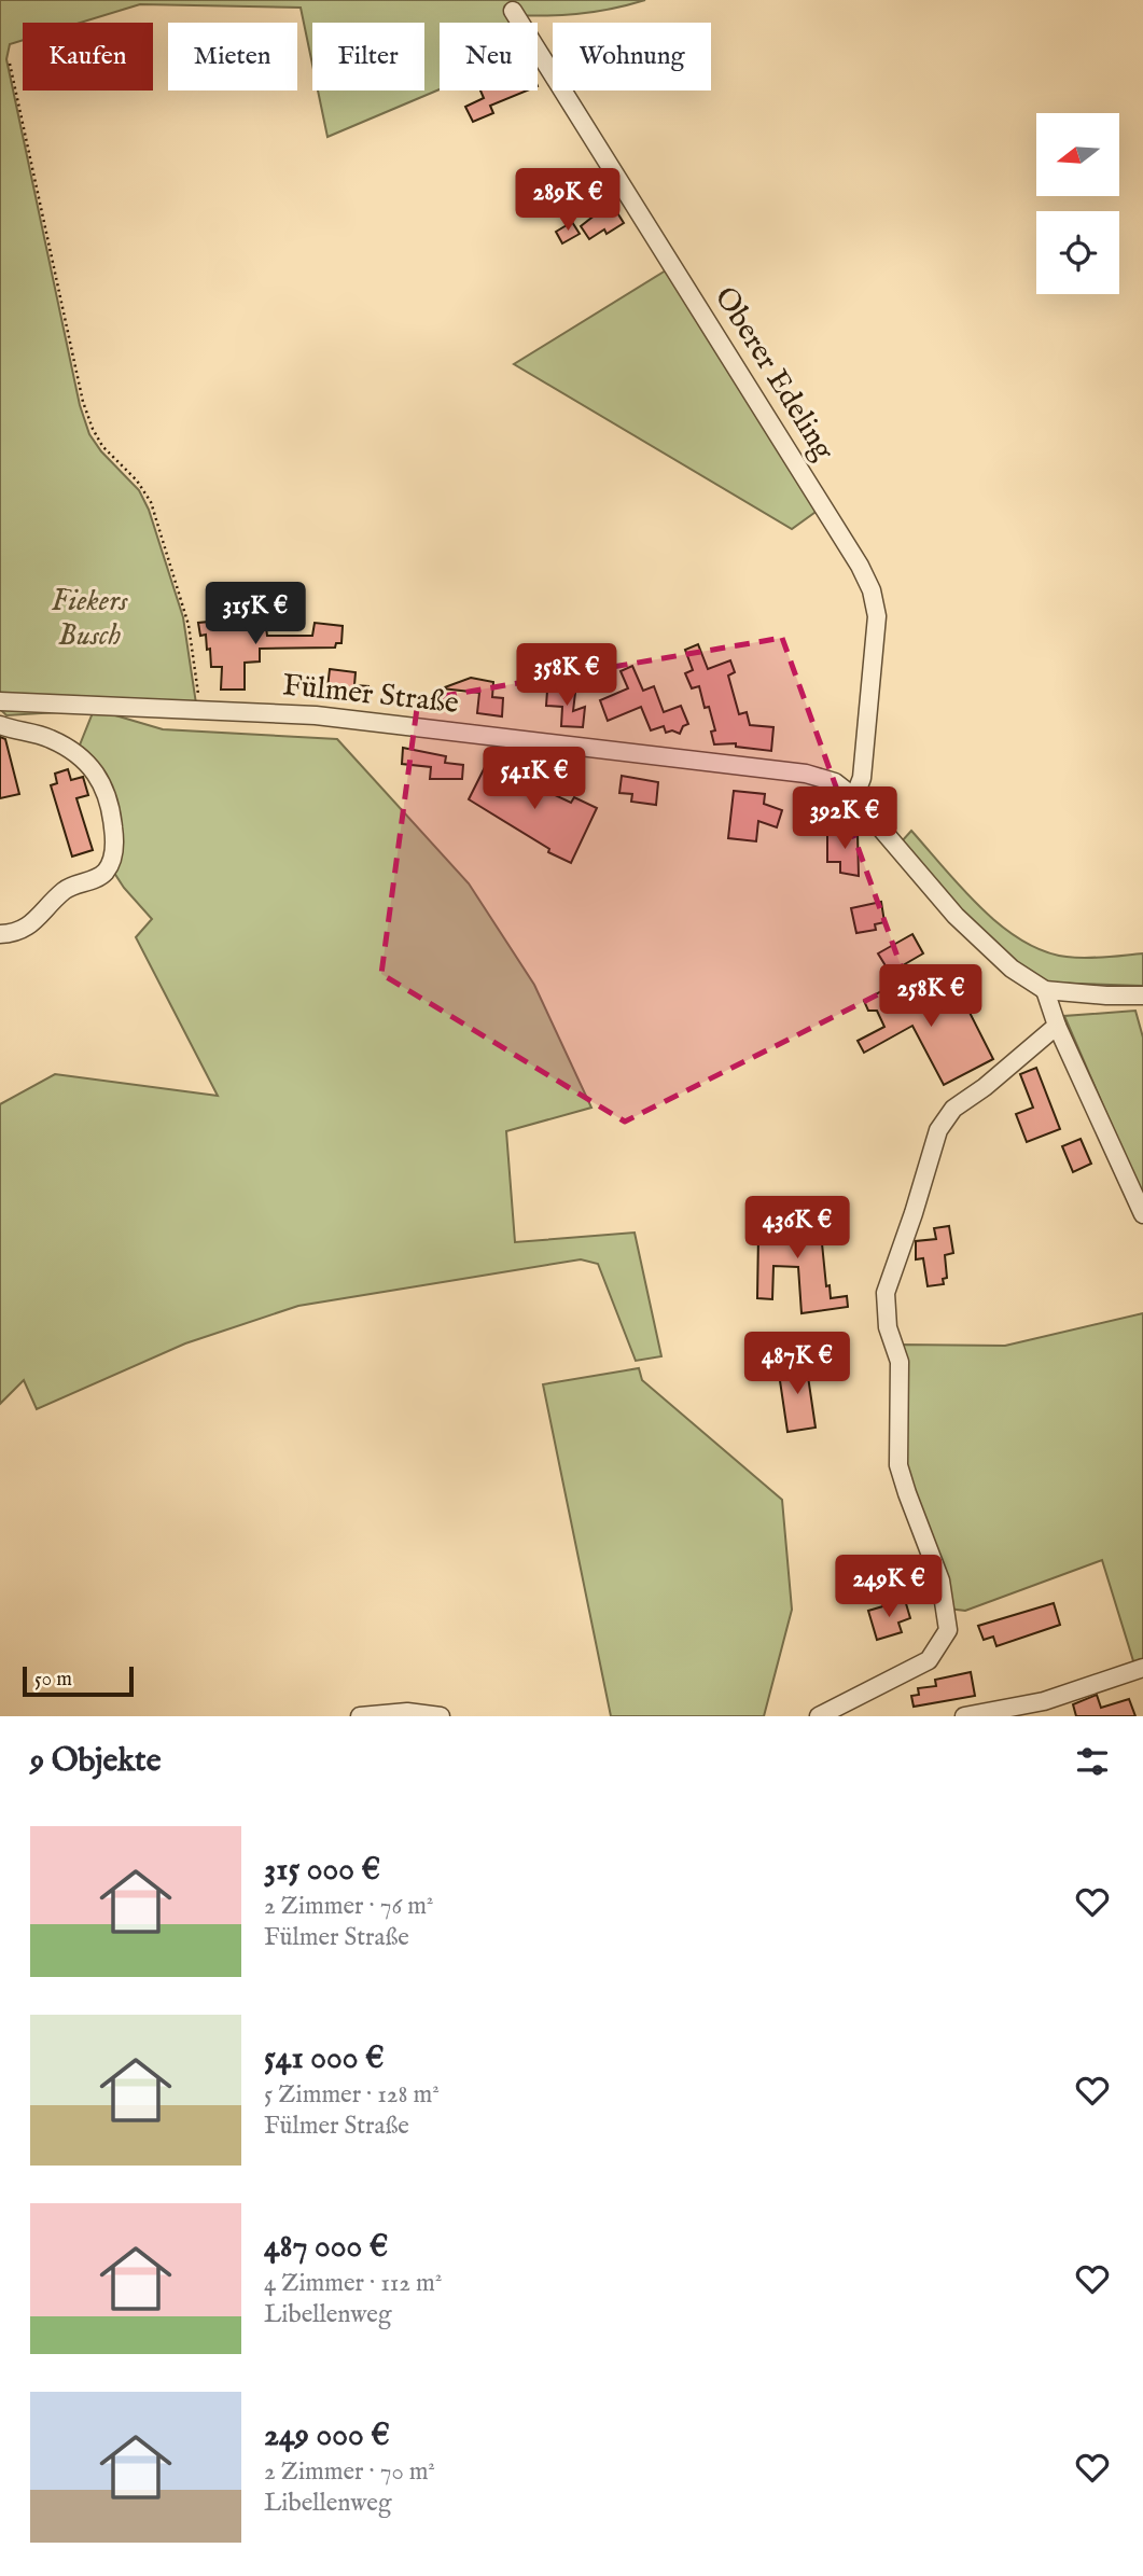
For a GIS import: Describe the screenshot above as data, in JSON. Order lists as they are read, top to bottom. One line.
{"streets":{"street":["Oberer Edeling","Fülmer Straße"]},"crossings":[["Oberer Edeling","Fülmer Straße"]],"parks":["Fiekers Busch"],"scale_bar":"50 m","north":"left","page":{"chip":["Kaufen","Mieten","Filter","Neu","Wohnung"],"price":["289K €","315K €","358K €","541K €","392K €","258K €","436K €","487K €","249K €"],"scale":"50 m","heading":"9 Objekte","list":[{"name":"315 000 €","note":"2 Zimmer · 76 m² · Fülmer Straße"},{"name":"541 000 €","note":"5 Zimmer · 128 m² · Fülmer Straße"},{"name":"487 000 €","note":"4 Zimmer · 112 m² · Libellenweg"},{"name":"249 000 €","note":"2 Zimmer · 70 m² · Libellenweg"}]}}
